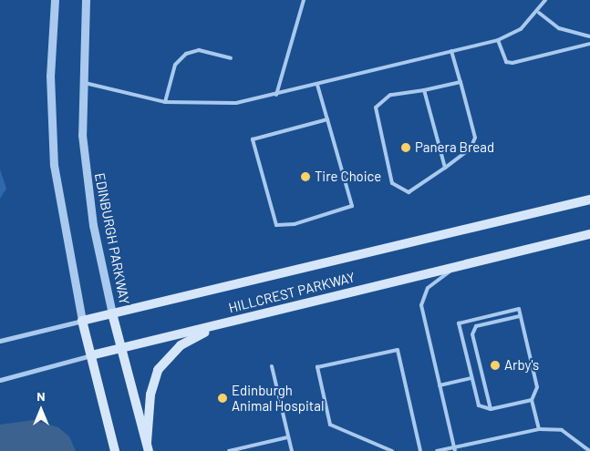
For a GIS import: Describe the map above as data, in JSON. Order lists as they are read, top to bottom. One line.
{"streets":{"main road":["EDINBURGH PARKWAY","HILLCREST PARKWAY"]},"crossings":[["EDINBURGH PARKWAY","HILLCREST PARKWAY"]],"places":["Panera Bread","Tire Choice","Arby's","Edinburgh Animal Hospital"],"north":"top"}
